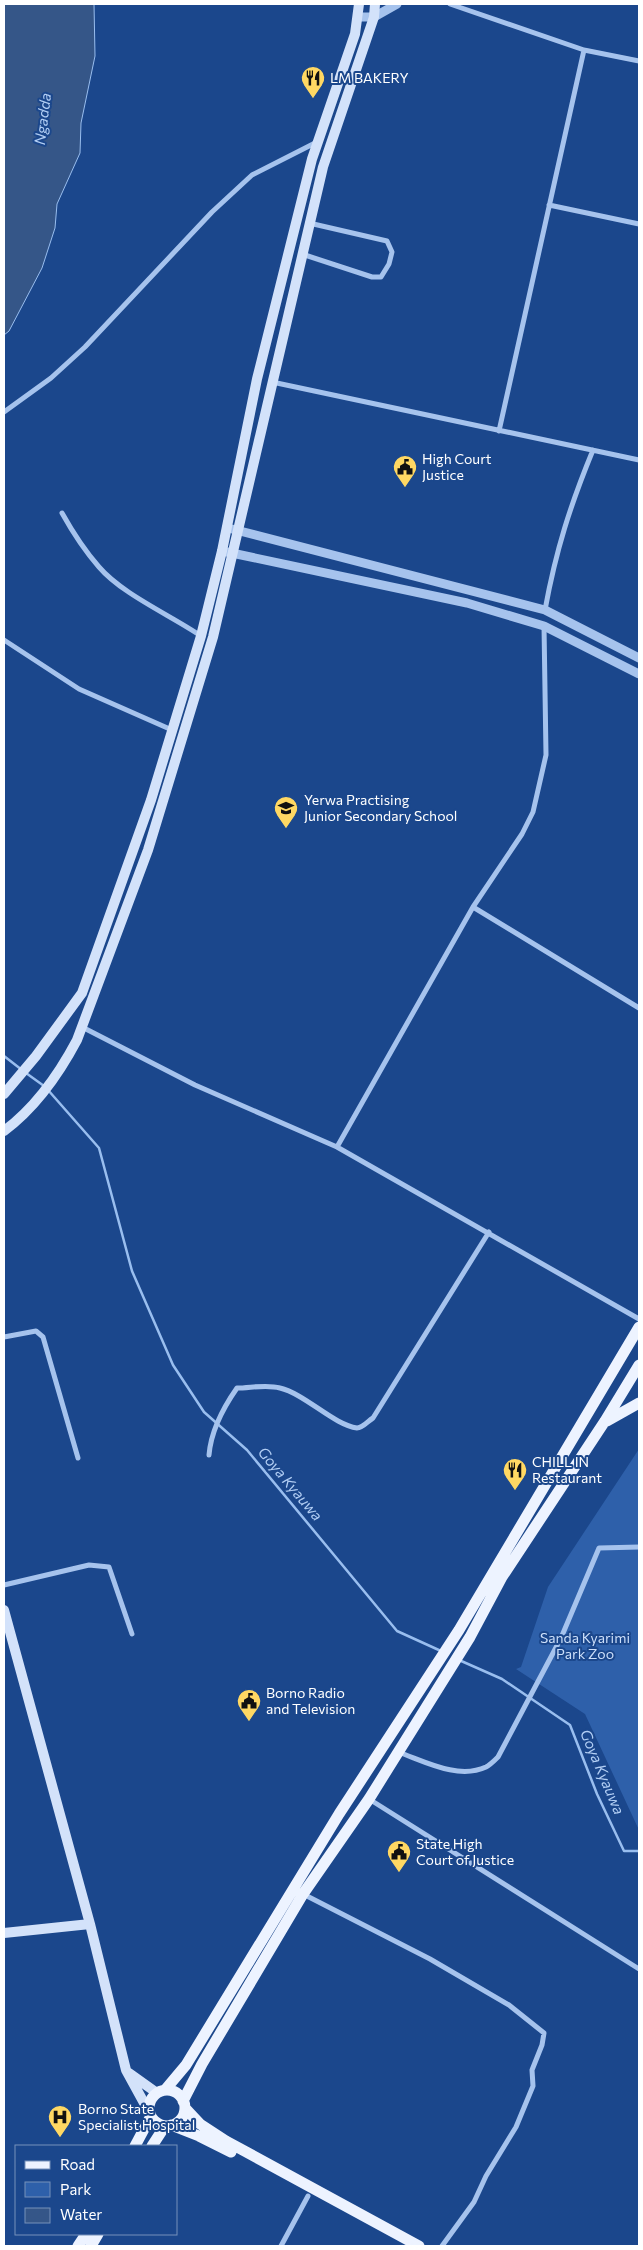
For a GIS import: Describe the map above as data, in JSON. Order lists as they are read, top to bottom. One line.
{"water":["Ngadda","Goya Kyauwa"],"parks":["Sanda Kyarimi Park Zoo"],"places":{"restaurant":["LM BAKERY","CHILL IN Restaurant"],"public building":["High Court Justice","Borno Radio and Television","State High Court of Justice"],"school or university":["Yerwa Practising Junior Secondary School"],"hospital":["Borno State Specialist Hospital"]},"legend":["Road","Park","Water"]}
